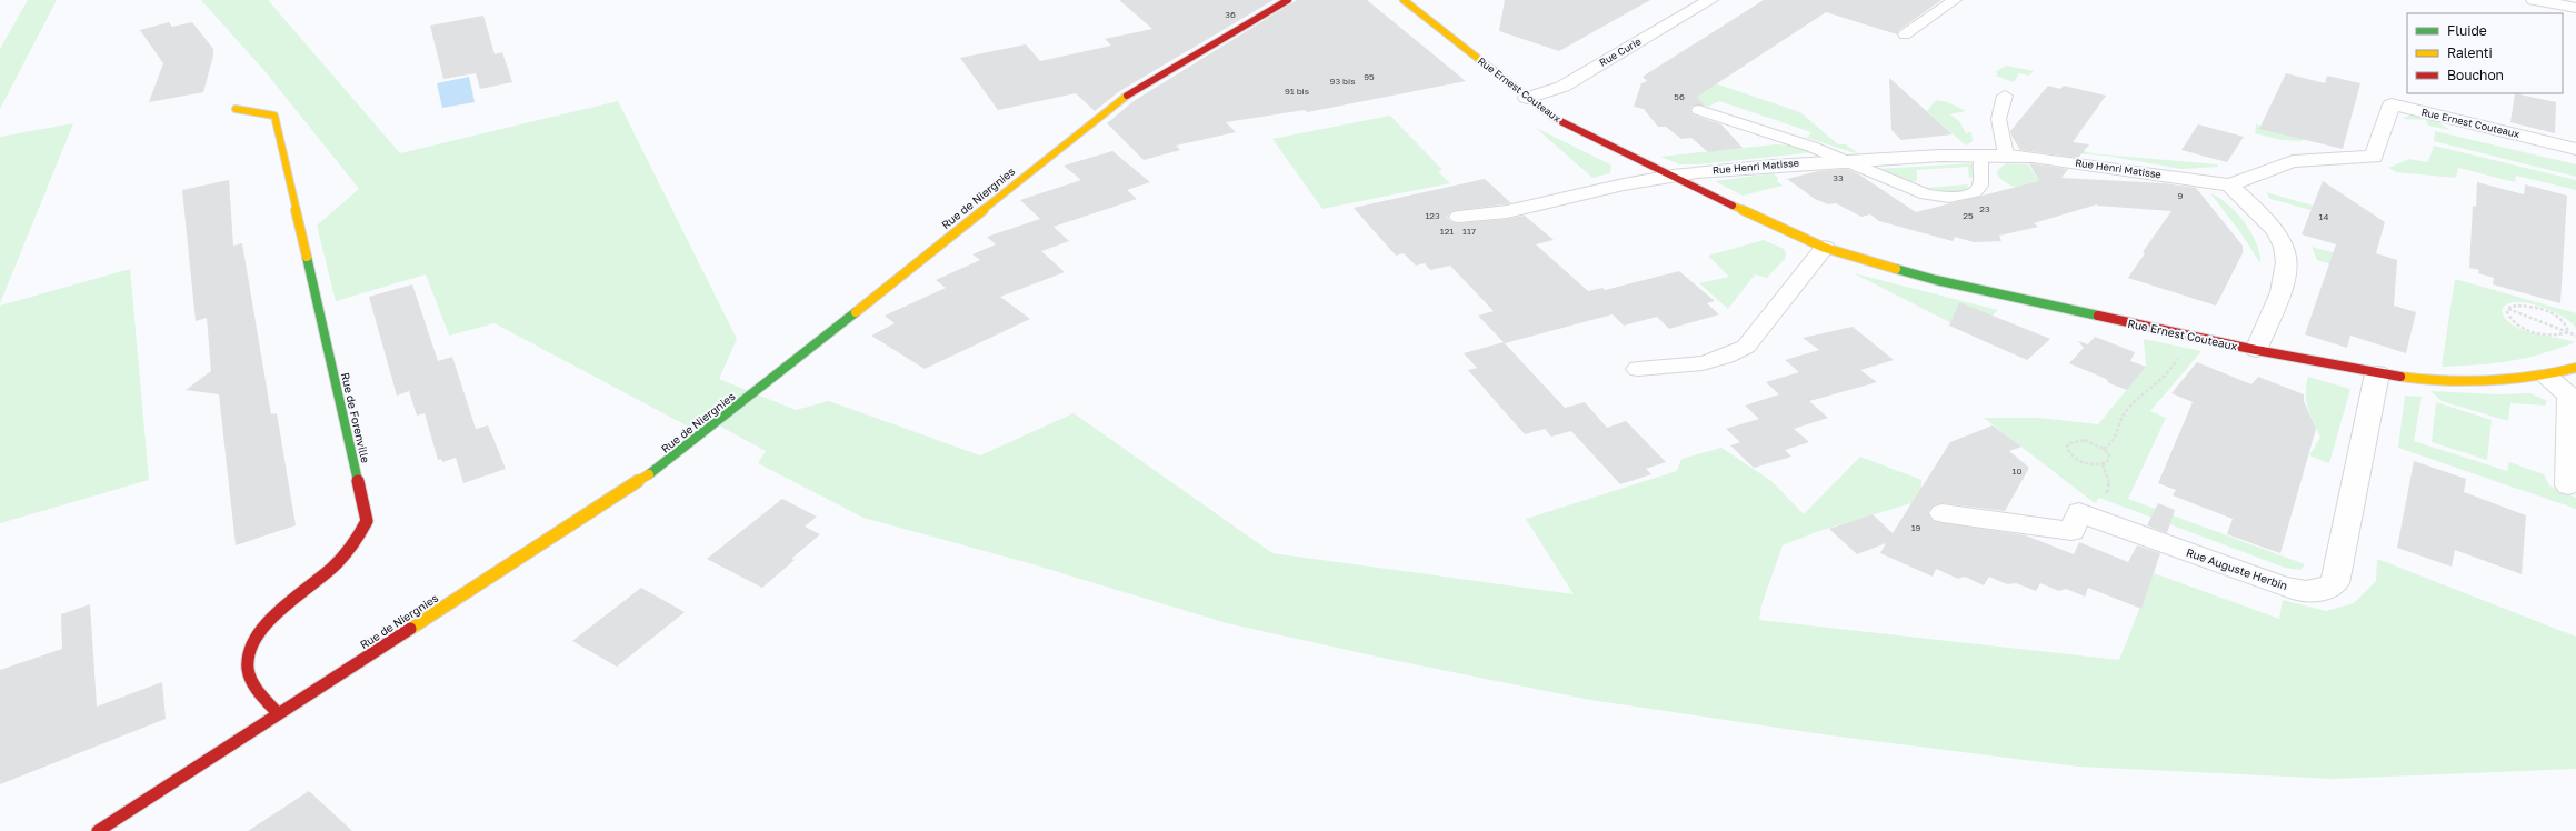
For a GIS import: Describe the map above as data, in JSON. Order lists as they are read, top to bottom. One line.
{"streets":{"street":["Rue Curie","Rue Ernest Couteaux","Rue Henri Matisse","Rue de Niergnies","Rue de Forenville","Rue Auguste Herbin"]},"crossings":[["Rue Curie","Rue Ernest Couteaux"],["Rue Ernest Couteaux","Rue Henri Matisse"],["Rue Ernest Couteaux","Rue Auguste Herbin"],["Rue de Niergnies","Rue de Forenville"]],"house_numbers":["36","95","93 bis","91 bis","56","33","9","23","123","25","14","121","117","10","19"],"legend":["Fluide","Ralenti","Bouchon"]}
